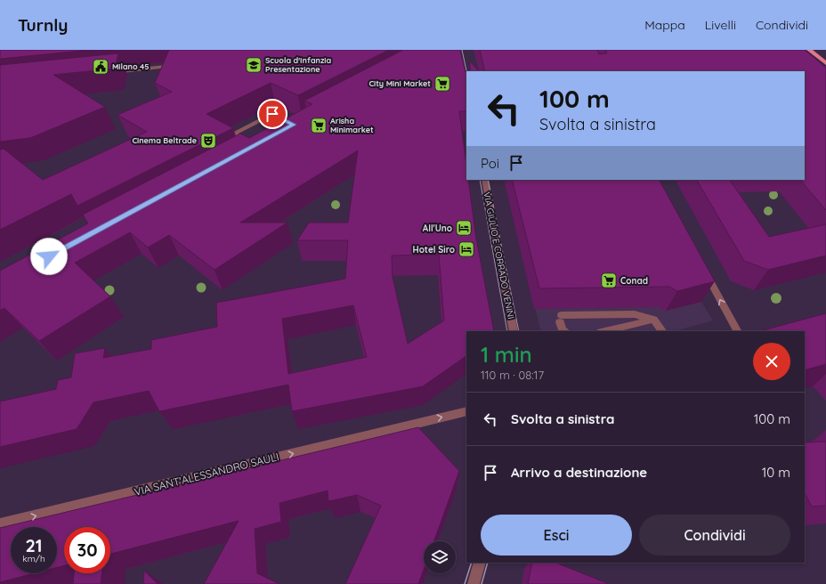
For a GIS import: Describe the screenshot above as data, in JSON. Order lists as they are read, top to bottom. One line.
{"streets":{"street":["VIA GIULIO E CORRADO VENINI","VIA SANT'ALESSANDRO SAULI"]},"one_way":["VIA SANT'ALESSANDRO SAULI"],"places":{"school or university":["Scuola d'Infanzia Presentazione"],"public building":["Milano 45"],"supermarket":["City Mini Market","Arisha Minimarket","Conad"],"theatre":["Cinema Beltrade"],"hotel":["All'Uno","Hotel Siro"]},"page":{"header":"Turnly","nav":["Mappa","Livelli","Condividi"],"turn":["100 m","Svolta a sinistra"],"then":"Poi","heading":["1 min","110 m · 08:17"],"list":[{"name":"Svolta a sinistra","value":"100 m"},{"name":"Arrivo a destinazione","value":"10 m"}],"buttons":["Esci","Condividi"],"speed":"21 km/h","limit":"30"}}
